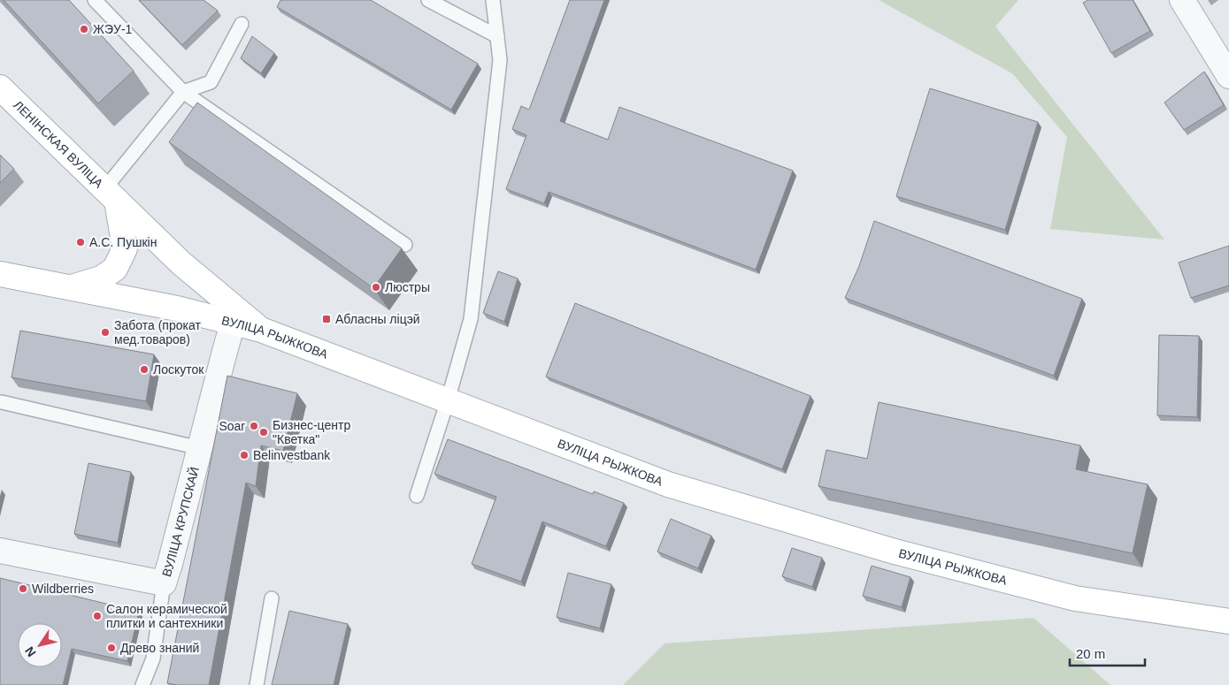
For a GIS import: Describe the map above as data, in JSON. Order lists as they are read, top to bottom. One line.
{"streets":{"main road":["ЛЕНІНСКАЯ ВУЛІЦА","ВУЛІЦА РЫЖКОВА"],"street":["ВУЛІЦА КРУПСКАЙ"]},"crossings":[["ЛЕНІНСКАЯ ВУЛІЦА","ВУЛІЦА РЫЖКОВА"],["ВУЛІЦА РЫЖКОВА","ВУЛІЦА КРУПСКАЙ"]],"places":{"other":["ЖЭУ-1","А.С. Пушкін","Люстры","Забота (прокат мед.товаров)","Лоскуток","Soar","Бизнес-центр \"Кветка\"","Belinvestbank","Wildberries","Салон керамической плитки и сантехники","Древо знаний"],"transit":["Абласны ліцэй"]},"scale_bar":"20 m","north":"bottom left"}
